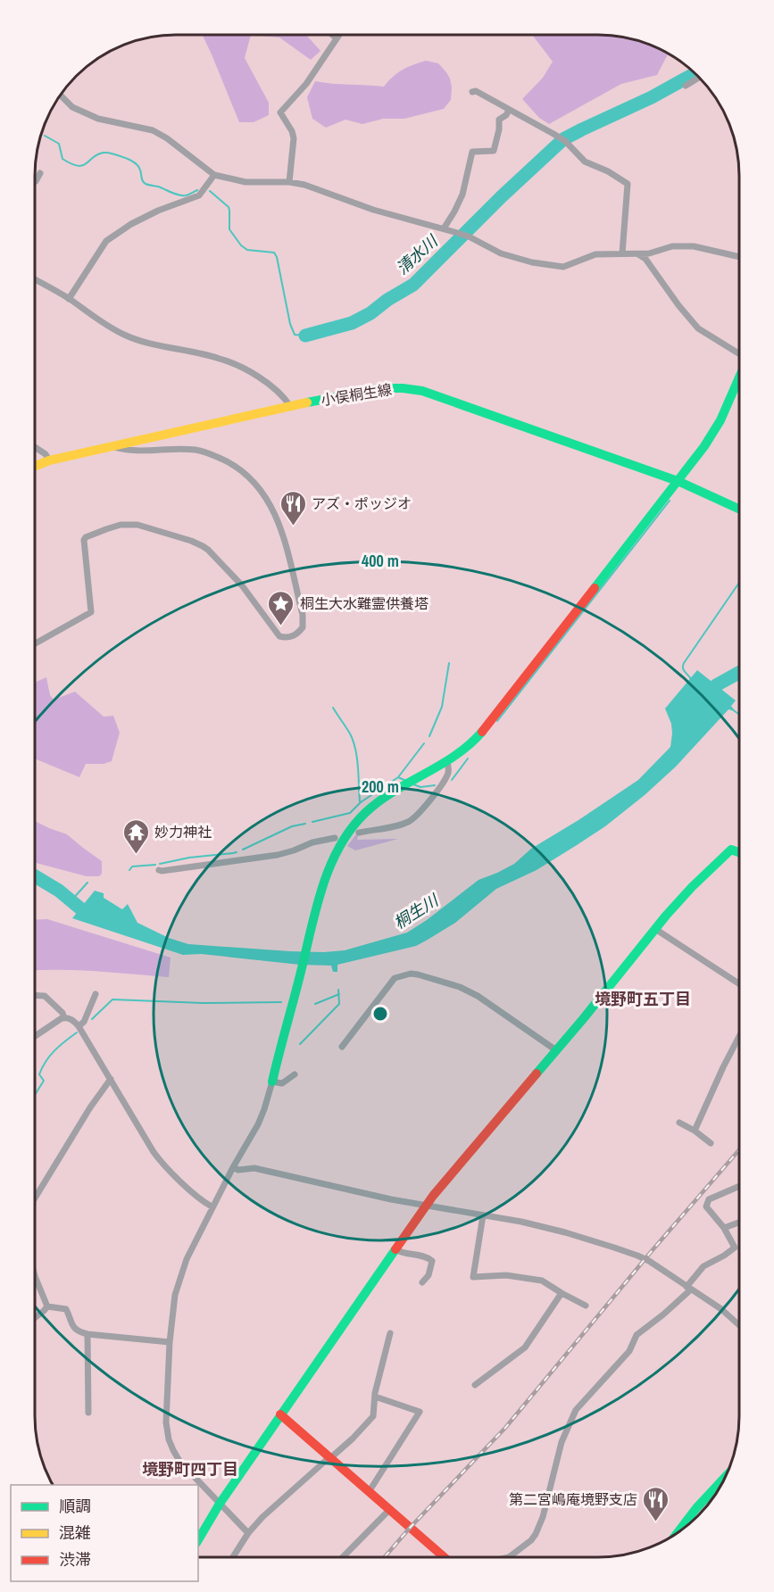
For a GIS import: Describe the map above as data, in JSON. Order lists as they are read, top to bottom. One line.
{"streets":{"street":["小俣桐生線"]},"districts":["境野町五丁目","境野町四丁目"],"water":["清水川","桐生川"],"places":{"restaurant":["アズ・ポッジオ","第二宮嶋庵境野支店"],"place":["桐生大水難霊供養塔"],"temple":["妙力神社"]},"legend":["順調","混雑","渋滞"],"rings":["400 m","200 m"]}
